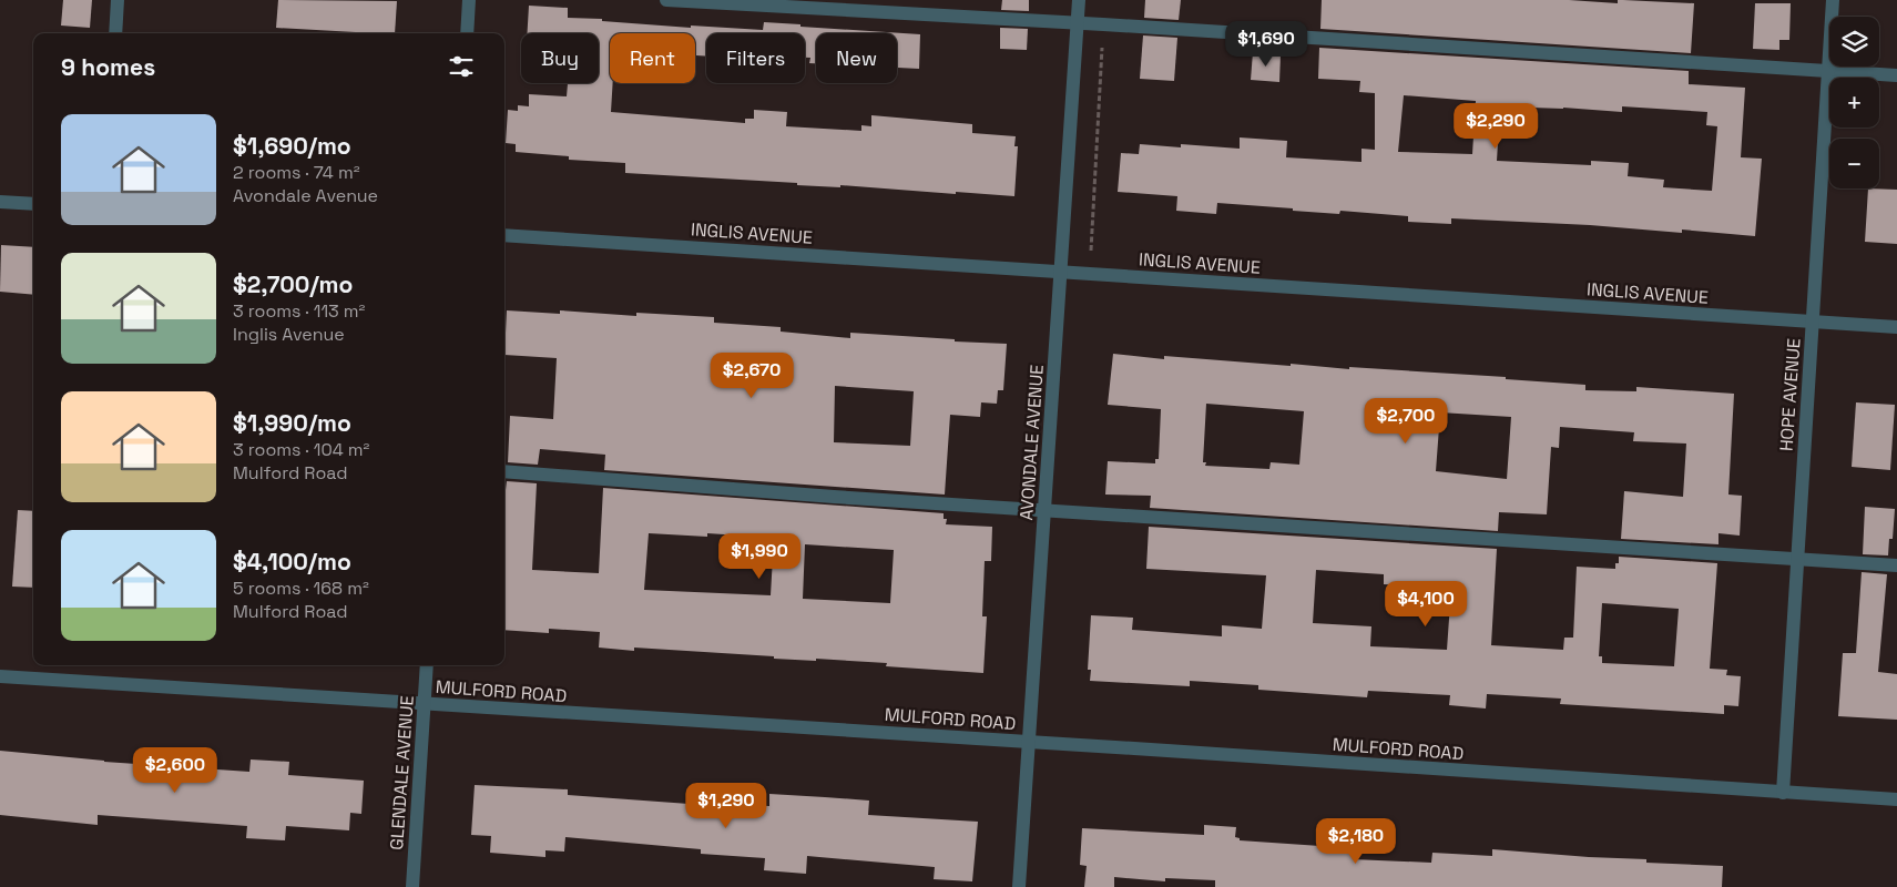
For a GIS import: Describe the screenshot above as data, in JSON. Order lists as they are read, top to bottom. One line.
{"streets":{"street":["INGLIS AVENUE","HOPE AVENUE","AVONDALE AVENUE","MULFORD ROAD","GLENDALE AVENUE"]},"crossings":[["INGLIS AVENUE","HOPE AVENUE"],["INGLIS AVENUE","AVONDALE AVENUE"],["HOPE AVENUE","MULFORD ROAD"],["AVONDALE AVENUE","MULFORD ROAD"],["MULFORD ROAD","GLENDALE AVENUE"]],"page":{"map_buttons":["+","−"],"price":["$1,690","$2,290","$2,670","$2,700","$1,990","$4,100","$2,600","$1,290","$2,180"],"chip":["Buy","Rent","Filters","New"],"heading":"9 homes","list":[{"name":"$1,690/mo","note":"2 rooms · 74 m² · Avondale Avenue"},{"name":"$2,700/mo","note":"3 rooms · 113 m² · Inglis Avenue"},{"name":"$1,990/mo","note":"3 rooms · 104 m² · Mulford Road"},{"name":"$4,100/mo","note":"5 rooms · 168 m² · Mulford Road"}]}}
